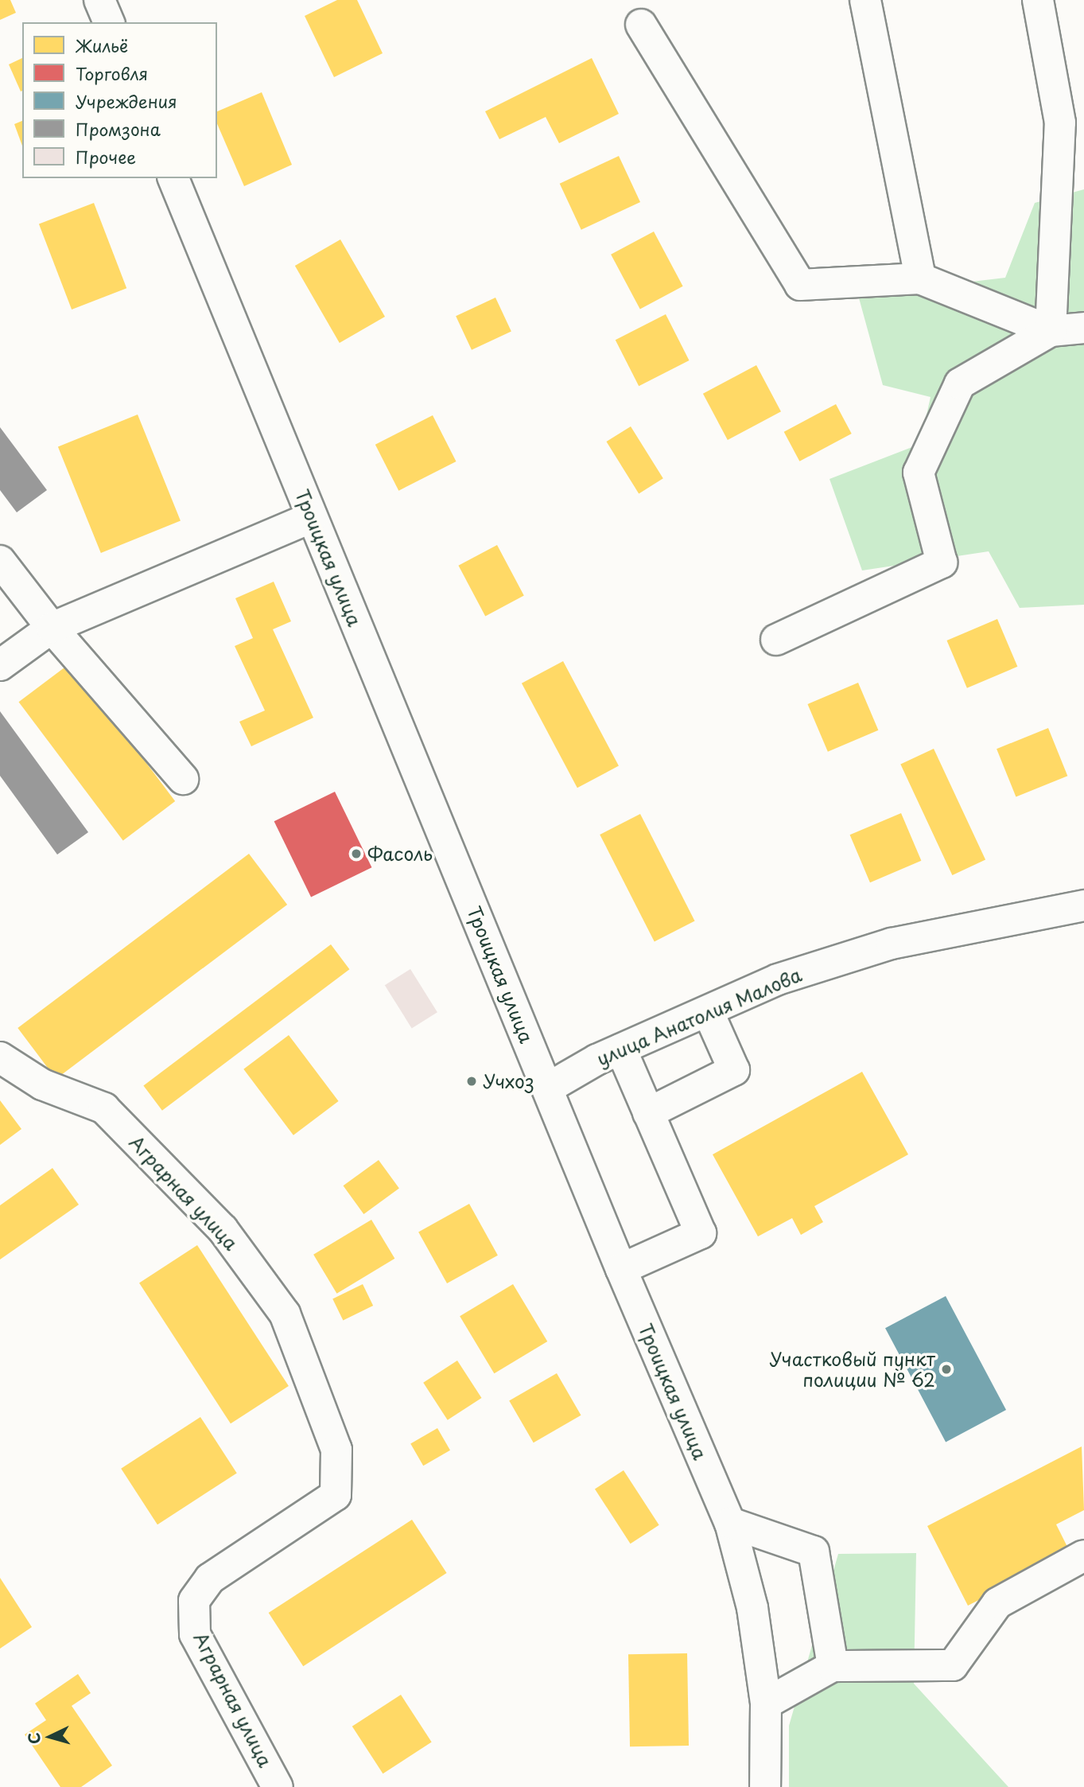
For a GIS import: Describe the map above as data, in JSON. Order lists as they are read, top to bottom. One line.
{"streets":{"street":["Троицкая улица","улица Анатолия Малова","Аграрная улица"]},"crossings":[["Троицкая улица","улица Анатолия Малова"]],"places":["Фасоль","Учхоз","Участковый пункт полиции № 62"],"legend":["Жильё","Торговля","Учреждения","Промзона","Прочее"],"north":"left"}
